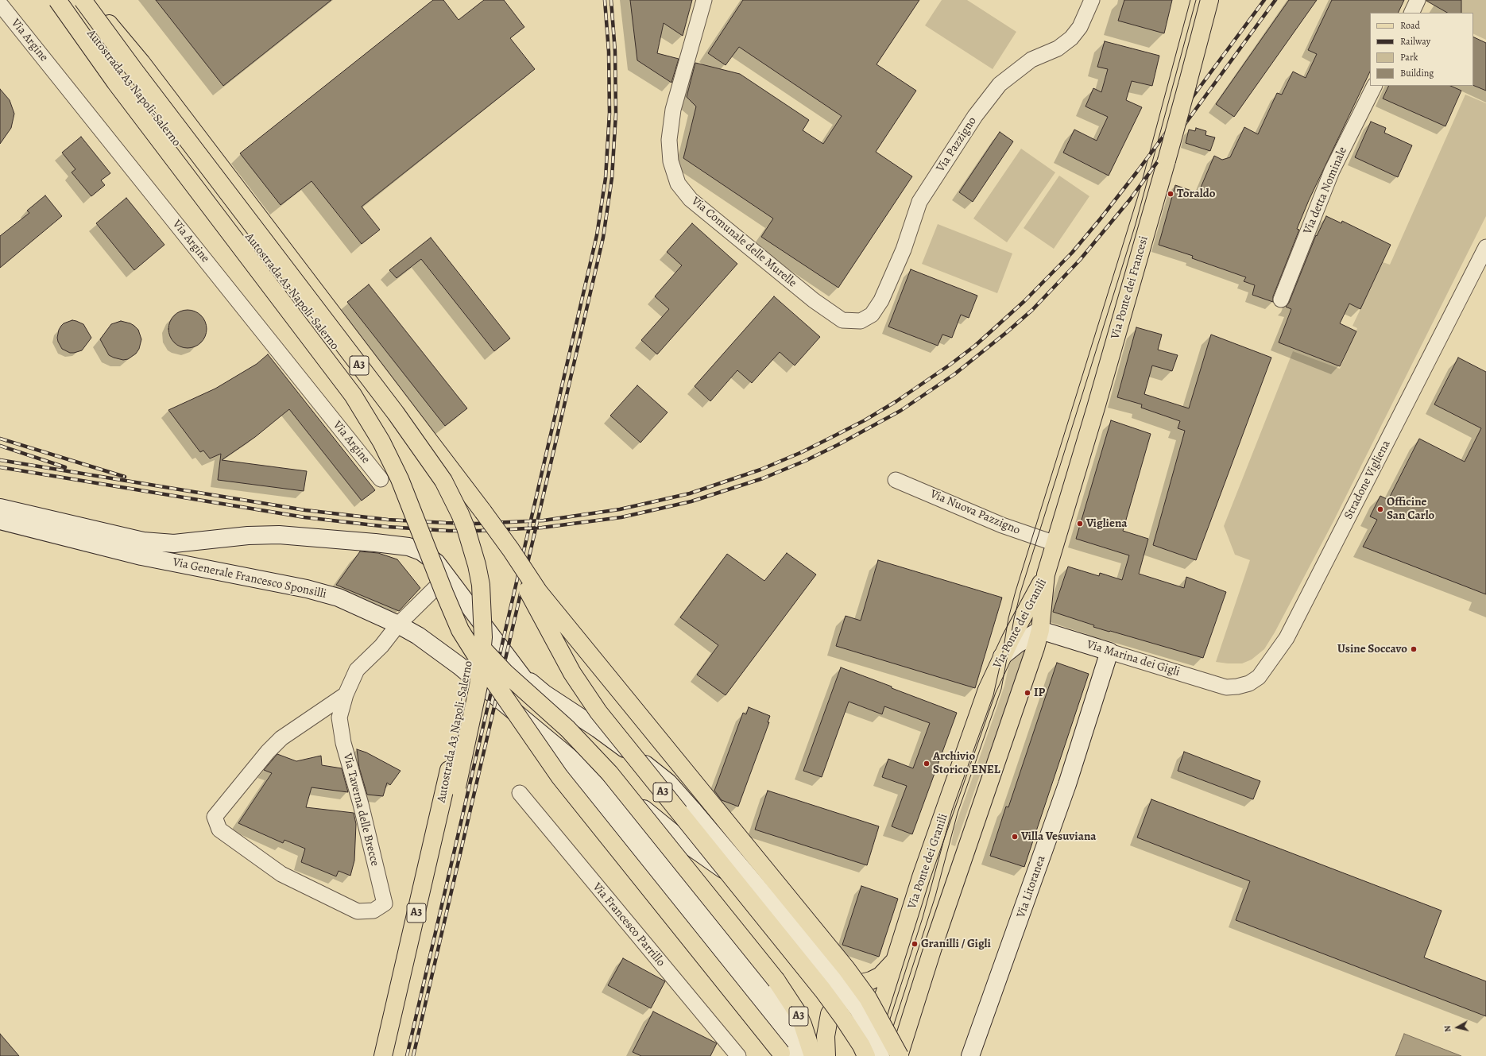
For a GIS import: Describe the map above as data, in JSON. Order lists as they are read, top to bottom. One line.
{"streets":{"main road":["Autostrada A3 Napoli-Salerno","Via Ponte dei Francesi","A3","Via Ponte dei Granili"],"street":["Via Argine","Via Pazzigno","Via detta Nominale","Via Comunale delle Murelle","Stradone Vigliena","Via Nuova Pazzigno","Via Generale Francesco Sponsilli","Via Marina dei Gigli","Via Taverna delle Brecce","Via Litoranea","Via Francesco Parrillo"]},"crossings":[["Via Pazzigno","Via Comunale delle Murelle"],["Via Ponte dei Francesi","Via Nuova Pazzigno"],["Via Ponte dei Francesi","Via Ponte dei Granili"],["A3","Via Generale Francesco Sponsilli"],["A3","Via Ponte dei Granili"],["Stradone Vigliena","Via Marina dei Gigli"],["Via Ponte dei Granili","Via Marina dei Gigli"],["Via Marina dei Gigli","Via Litoranea"]],"places":["Toraldo","Officine San Carlo","Vigliena","Usine Soccavo","IP","Archivio Storico ENEL","Villa Vesuviana","Granilli / Gigli"],"legend":["Road","Railway","Park","Building"],"north":"left"}
